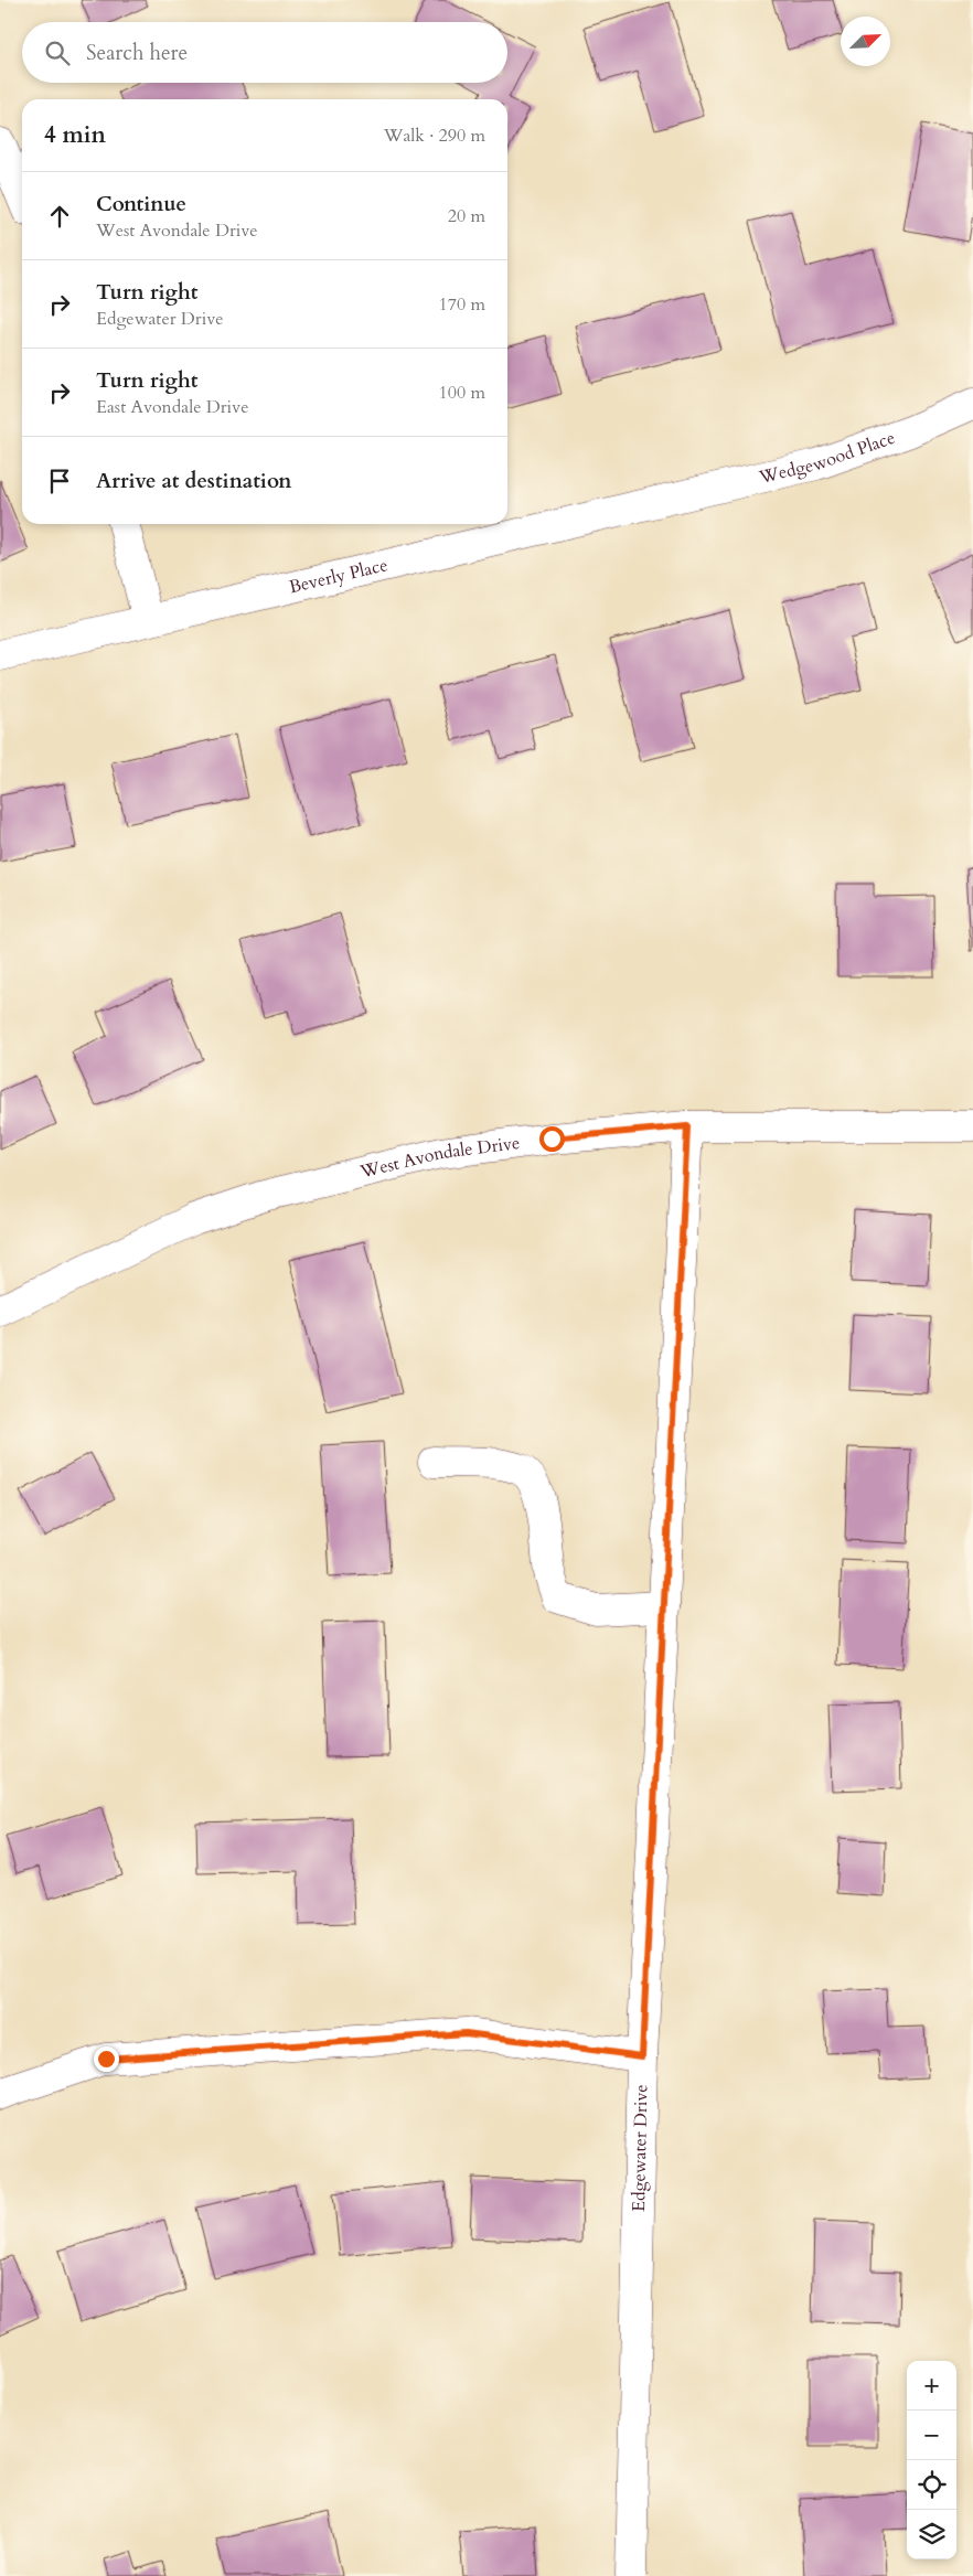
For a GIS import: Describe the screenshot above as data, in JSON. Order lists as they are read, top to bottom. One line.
{"streets":{"street":["Wedgewood Place","Beverly Place","West Avondale Drive","Edgewater Drive"]},"crossings":[["Wedgewood Place","Beverly Place"],["West Avondale Drive","Edgewater Drive"]],"north":"top right","page":{"search":"Search here","heading":["4 min","Walk · 290 m"],"list":[["Continue","West Avondale Drive","20 m"],["Turn right","Edgewater Drive","170 m"],["Turn right","East Avondale Drive","100 m"],"Arrive at destination"],"map_buttons":["+","−"]}}
